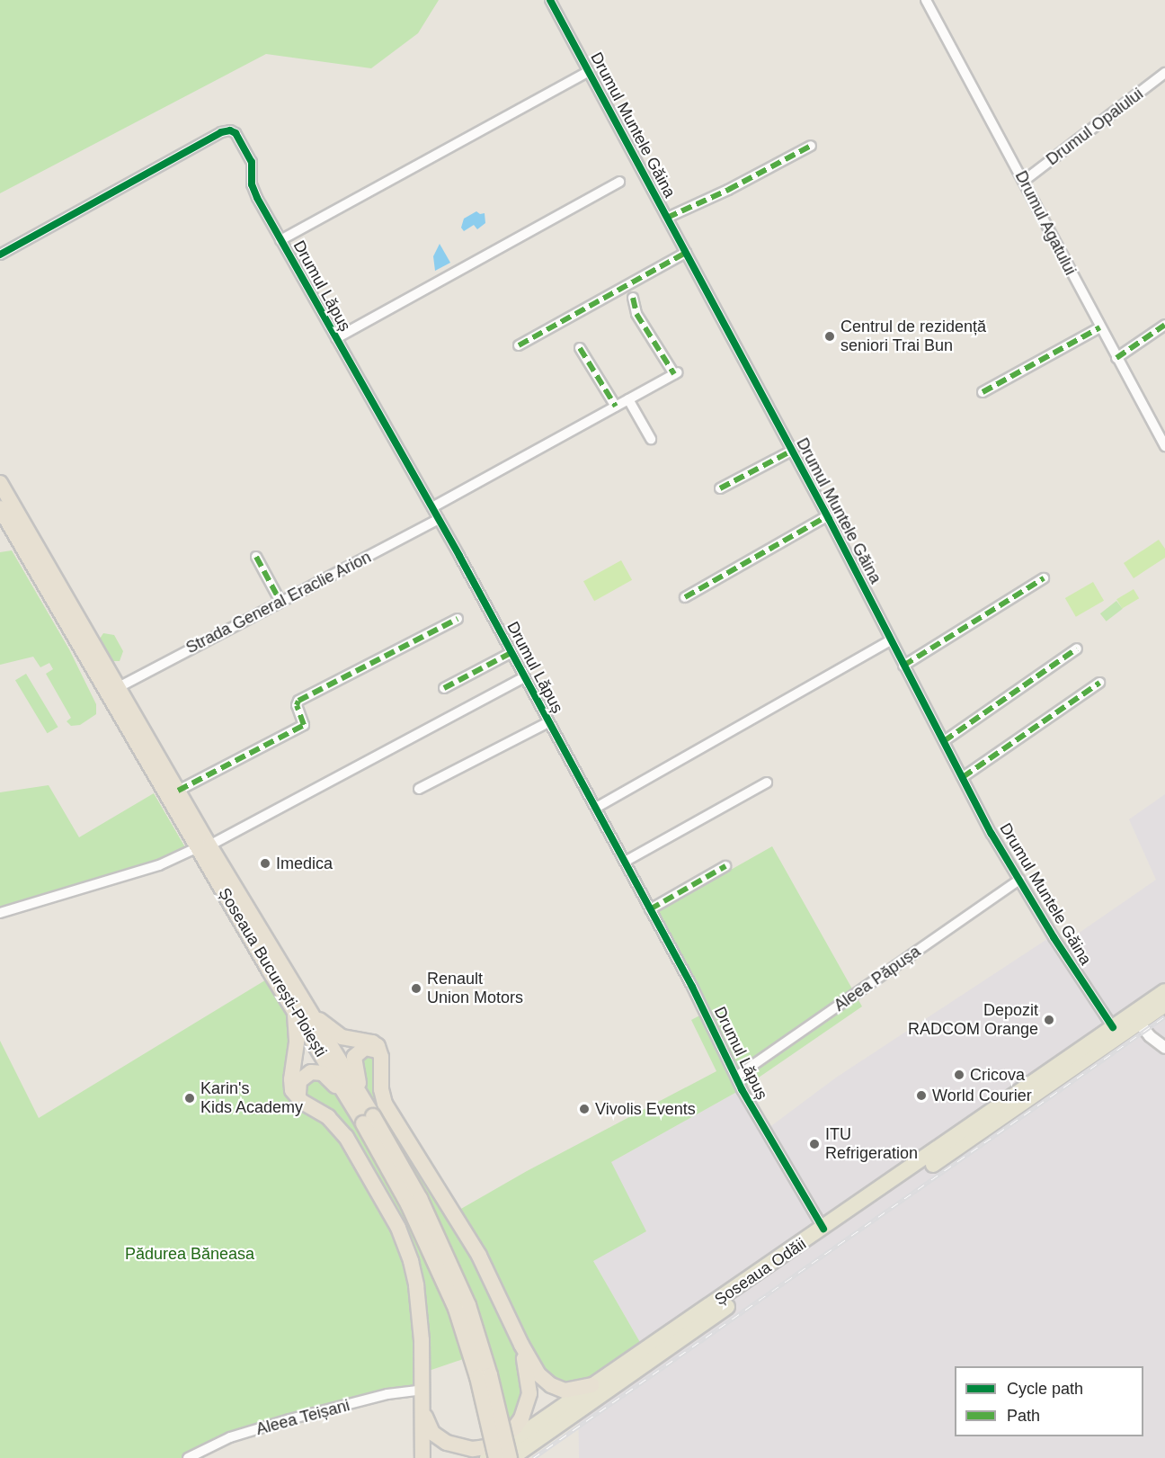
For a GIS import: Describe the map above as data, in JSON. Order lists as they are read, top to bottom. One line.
{"streets":{"highway":["Șoseaua București-Ploiești"],"main road":["Șoseaua Odăii"],"street":["Drumul Muntele Găina","Drumul Opalului","Drumul Agatului","Drumul Lăpuș","Strada General Eraclie Arion","Aleea Păpușa","Aleea Teișani"]},"crossings":[["Drumul Muntele Găina","Aleea Păpușa"],["Drumul Muntele Găina","Șoseaua Odăii"],["Drumul Opalului","Drumul Agatului"],["Drumul Lăpuș","Strada General Eraclie Arion"],["Drumul Lăpuș","Aleea Păpușa"],["Drumul Lăpuș","Șoseaua Odăii"],["Strada General Eraclie Arion","Șoseaua București-Ploiești"],["Șoseaua București-Ploiești","Șoseaua Odăii"]],"parks":["Pădurea Băneasa"],"places":["Centrul de rezidență seniori Trai Bun","Imedica","Renault Union Motors","Depozit RADCOM Orange","Cricova","World Courier","Karin's Kids Academy","Vivolis Events","ITU Refrigeration"],"legend":["Cycle path","Path"]}
